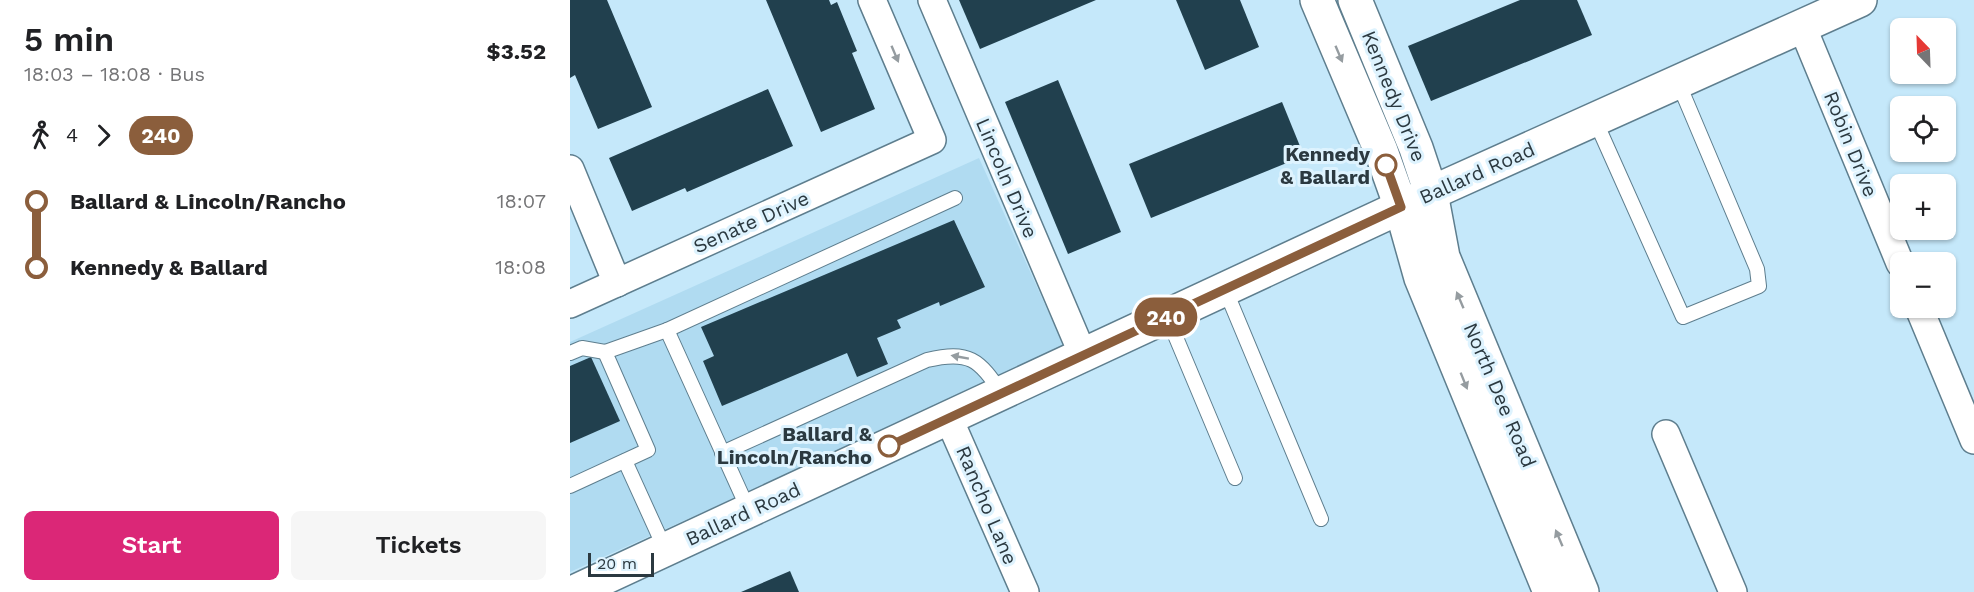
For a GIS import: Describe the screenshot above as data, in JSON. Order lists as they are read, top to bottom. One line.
{"streets":{"street":["Kennedy Drive","Robin Drive","Ballard Road","Lincoln Drive","Senate Drive","North Dee Road","Rancho Lane"]},"crossings":[["Kennedy Drive","Ballard Road"],["Kennedy Drive","North Dee Road"],["Robin Drive","Ballard Road"],["Ballard Road","Lincoln Drive"],["Ballard Road","North Dee Road"],["Ballard Road","Rancho Lane"]],"places":["Kennedy & Ballard","Ballard & Lincoln/Rancho"],"lines":["bus line 240"],"scale_bar":"20 m","north":"top left","page":{"heading":["5 min","18:03 – 18:08 · Bus","$3.52"],"on_map":"240","map_buttons":["+","−"],"legs":["4","240"],"list":[{"name":"Ballard & Lincoln/Rancho","value":"18:07"},{"name":"Kennedy & Ballard","value":"18:08"}],"buttons":["Start","Tickets"],"scale":"20 m"}}
